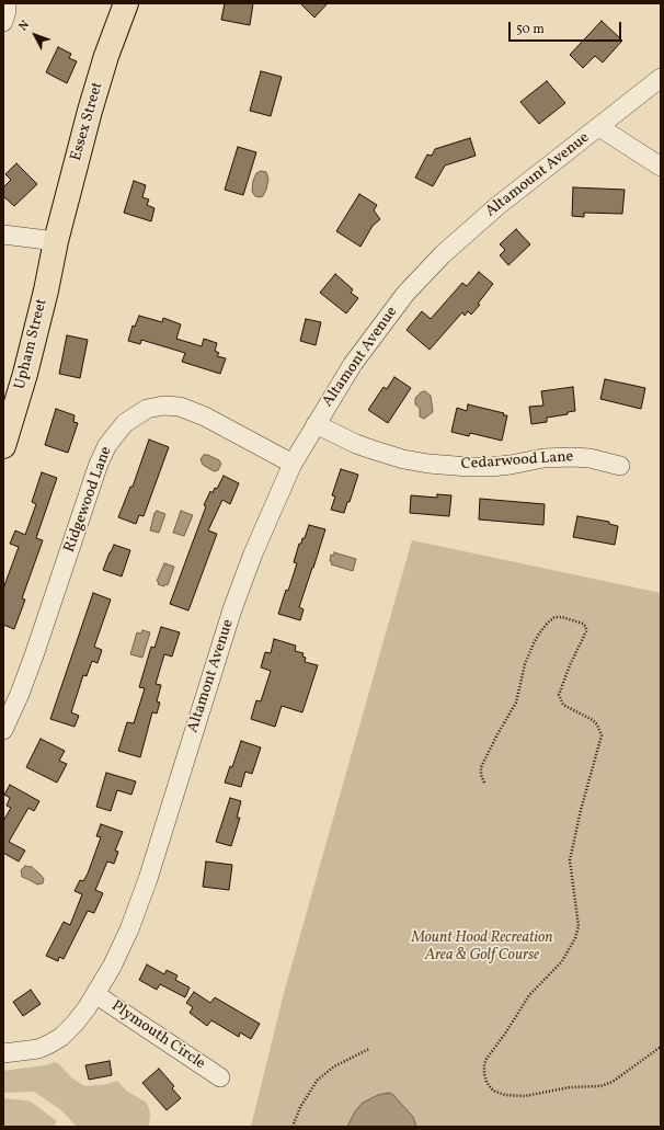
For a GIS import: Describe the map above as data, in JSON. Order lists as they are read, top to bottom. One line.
{"streets":{"main road":["Essex Street","Upham Street"],"street":["Altamount Avenue","Altamont Avenue","Cedarwood Lane","Ridgewood Lane","Plymouth Circle"]},"crossings":[["Essex Street","Upham Street"],["Altamount Avenue","Altamont Avenue"],["Altamont Avenue","Cedarwood Lane"],["Altamont Avenue","Ridgewood Lane"],["Altamont Avenue","Plymouth Circle"]],"parks":["Mount Hood Recreation Area & Golf Course"],"scale_bar":"50 m","north":"top left"}
